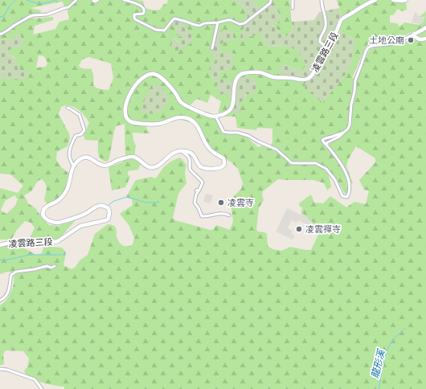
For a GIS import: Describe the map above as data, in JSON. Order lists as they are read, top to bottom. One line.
{"streets":{"street":["凌雲路三段"]},"water":["龍形溪"],"places":["土地公廟","凌雲寺","凌雲禪寺"]}
